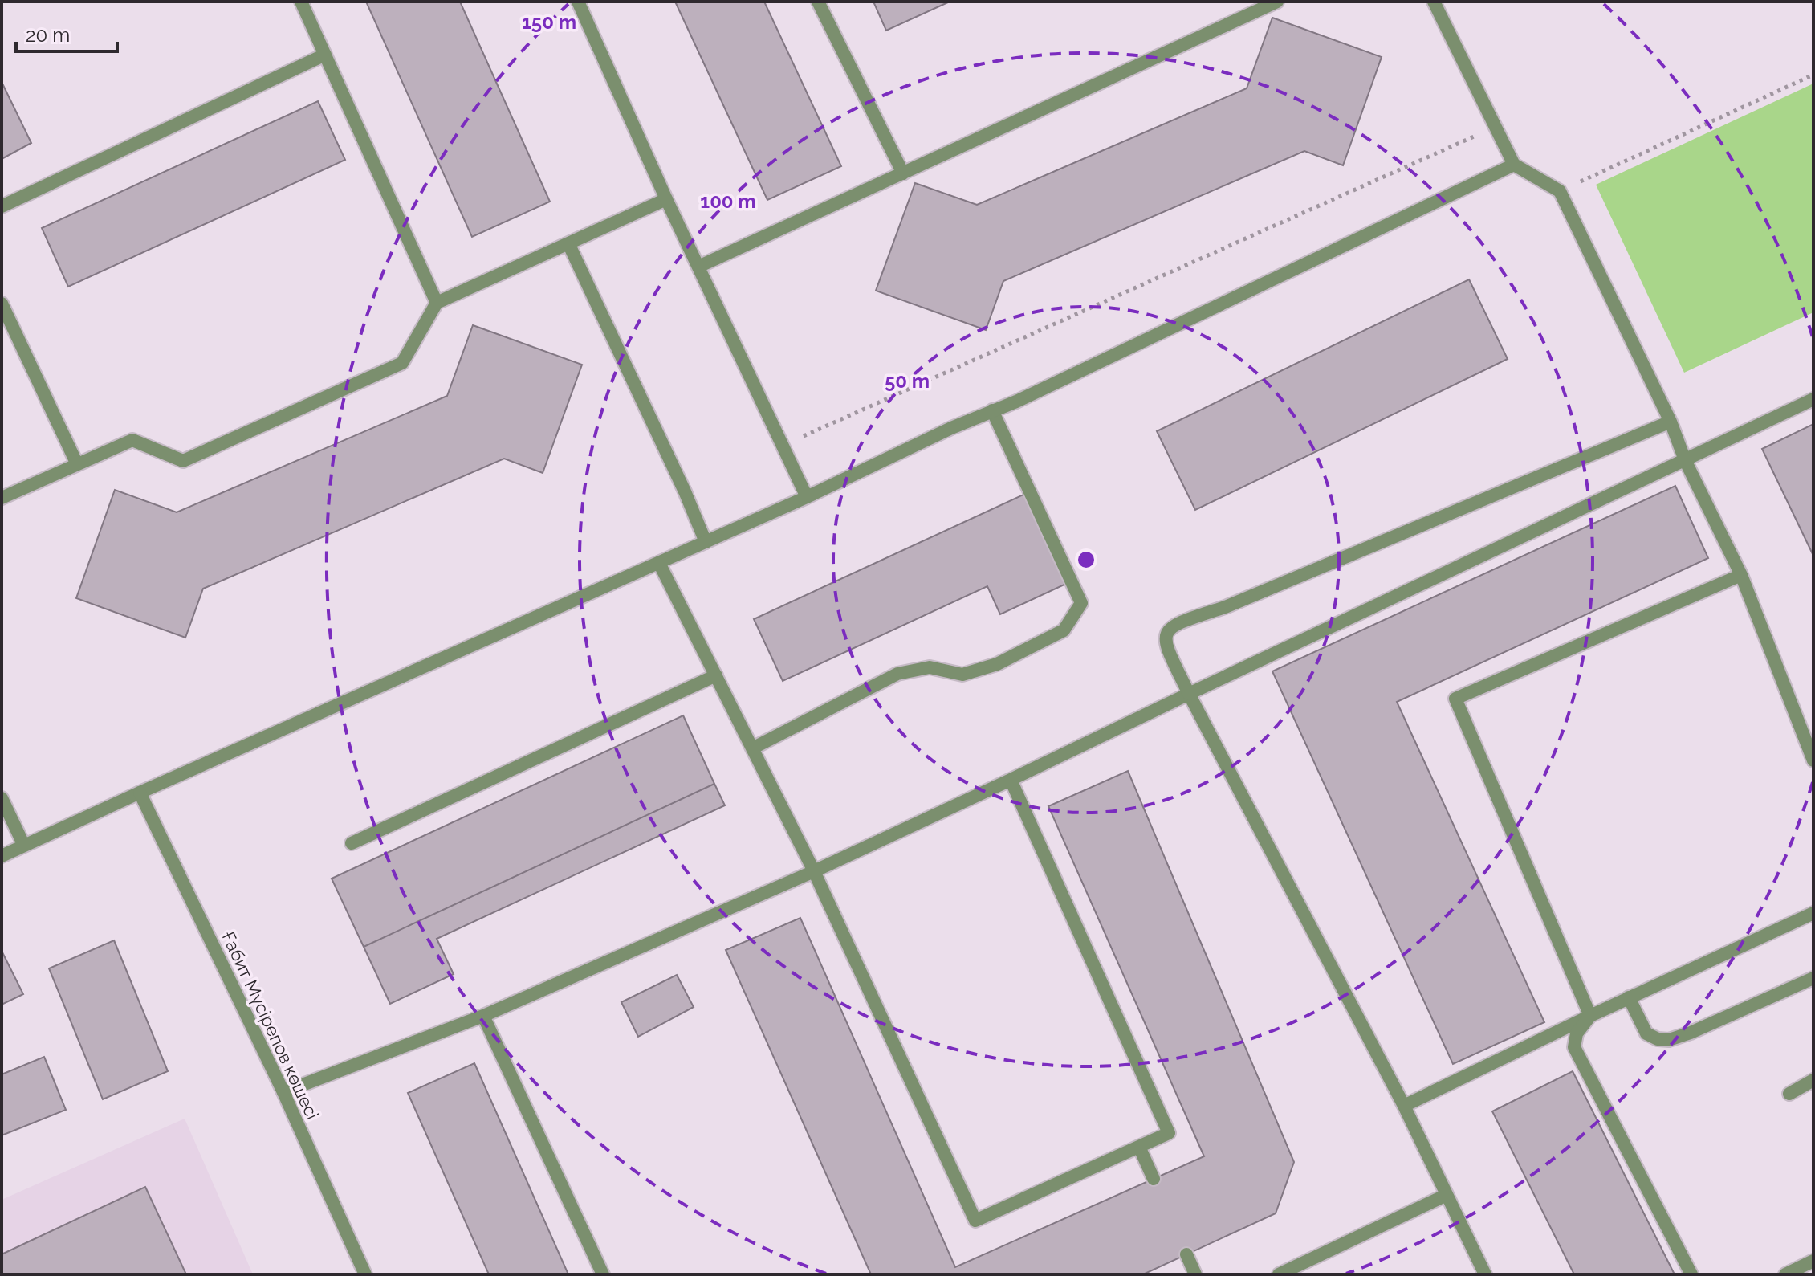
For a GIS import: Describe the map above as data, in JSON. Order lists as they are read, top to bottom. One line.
{"streets":{"street":["Ғабит Мүсірепов көшесі"]},"scale_bar":"20 m","rings":["150 m","100 m","50 m"]}
